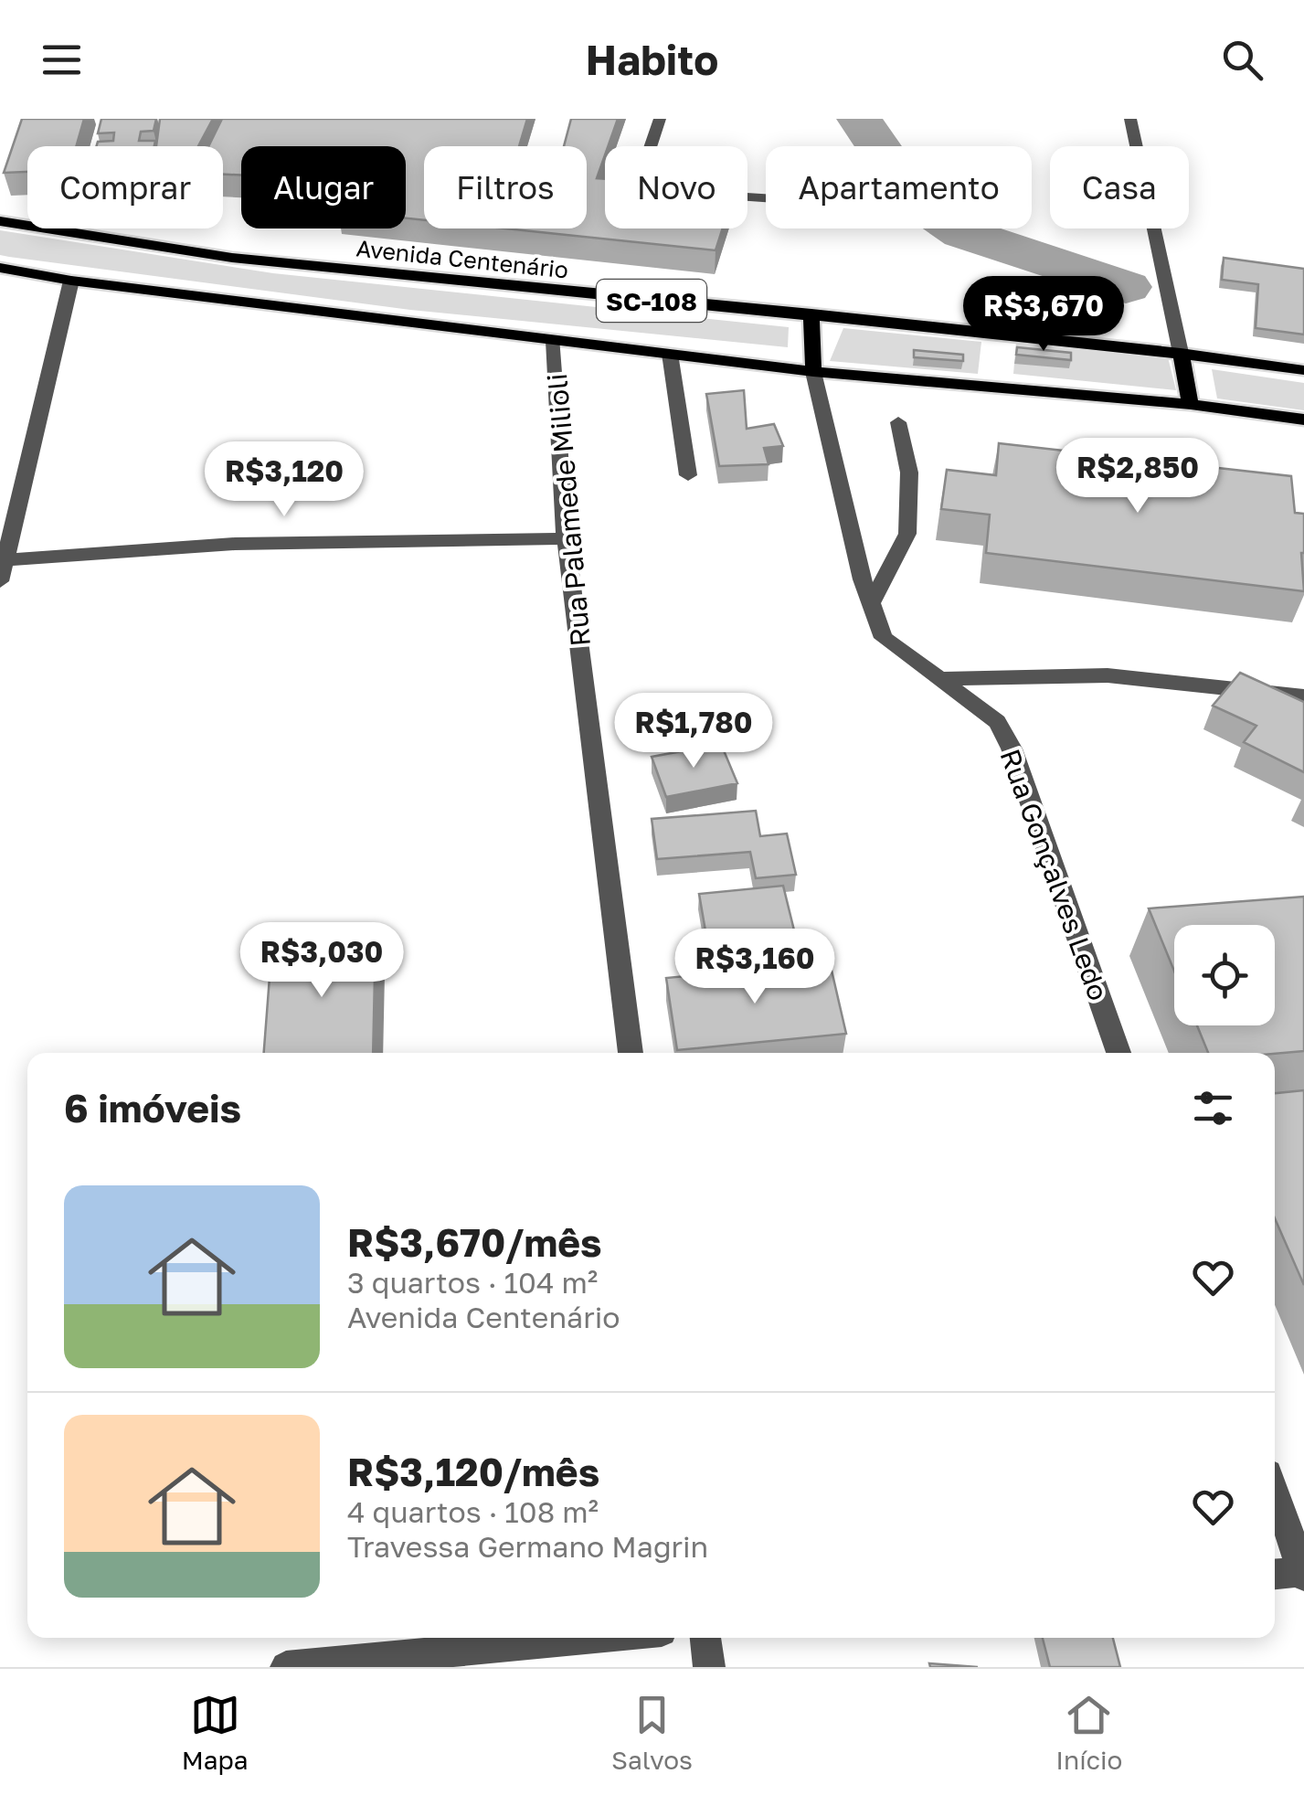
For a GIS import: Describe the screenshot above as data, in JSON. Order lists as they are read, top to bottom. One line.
{"streets":{"main road":["Avenida Centenário","SC-108"],"street":["Rua Palamede Milioli","Rua Gonçalves Ledo"]},"crossings":[["SC-108","Rua Palamede Milioli"],["SC-108","Rua Gonçalves Ledo"]],"page":{"header":"Habito","chip":["Comprar","Alugar","Filtros","Novo","Apartamento","Casa"],"price":["R$3,670","R$2,850","R$3,120","R$1,780","R$3,030","R$3,160"],"heading":"6 imóveis","list":[{"name":"R$3,670/mês","note":"3 quartos · 104 m² · Avenida Centenário"},{"name":"R$3,120/mês","note":"4 quartos · 108 m² · Travessa Germano Magrin"}],"tabs":["Mapa","Salvos","Início"]}}
